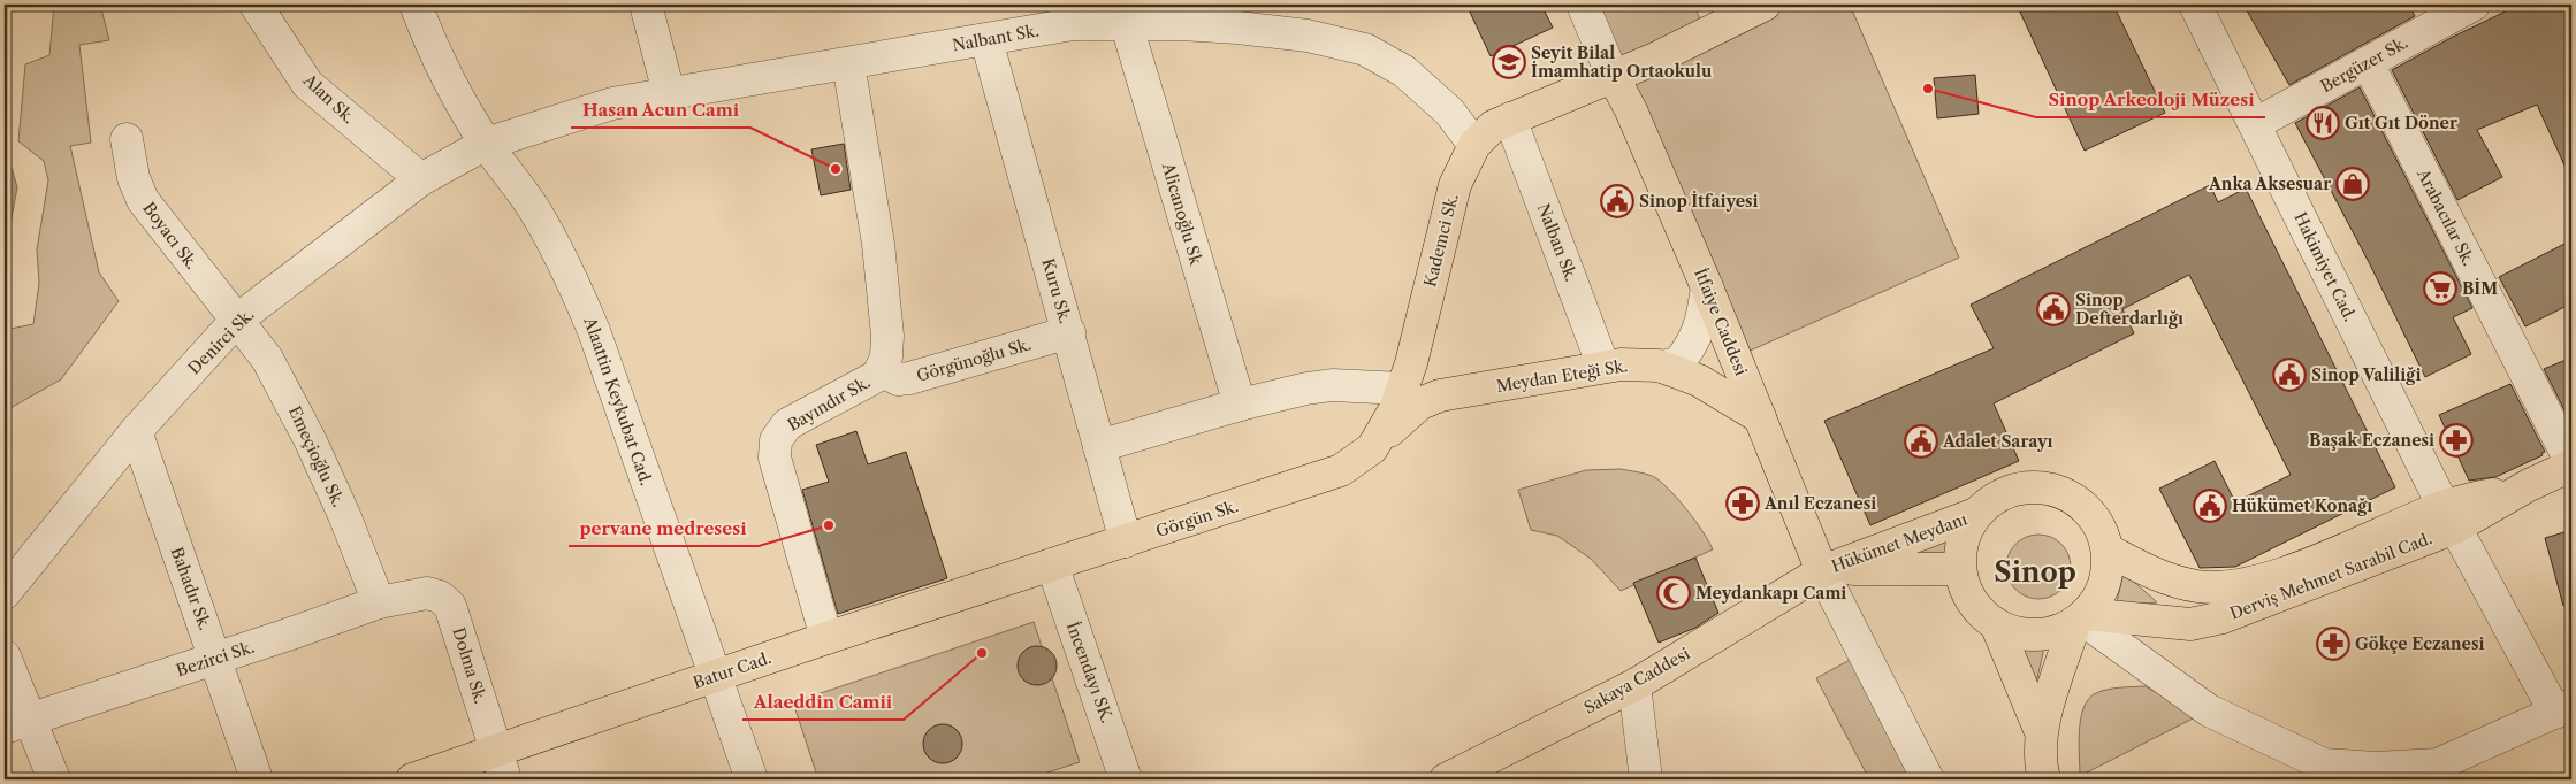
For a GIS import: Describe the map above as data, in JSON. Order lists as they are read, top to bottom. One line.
{"streets":{"main road":["Kademci Sk.","İtfaiye Caddesi","Meydan Eteği Sk.","Görgün Sk.","Hükümet Meydanı","Derviş Mehmet Sarabil Cad.","Batur Cad.","Sakaya Caddesi"],"street":["Nalbant Sk.","Bergüzer Sk.","Alan Sk.","Alicanoğlu Sk","Arabacılar Sk.","Boyacı Sk.","Nalban Sk.","Hakimiyet Cad.","Kuru Sk.","Denirci Sk.","Görgünoğlu Sk.","Alaattin Keykubat Cad.","Bayındır Sk.","Emeçioğlu Sk.","Bahadır Sk.","Bezirci Sk.","Dolma Sk.","İncendayı SK."]},"crossings":[["Nalbant Sk.","Alicanoğlu Sk"],["Nalbant Sk.","Kademci Sk."],["Nalbant Sk.","Kuru Sk."],["Nalbant Sk.","Denirci Sk."],["Nalbant Sk.","Alaattin Keykubat Cad."],["Nalbant Sk.","Bayındır Sk."],["Bergüzer Sk.","Arabacılar Sk."],["Bergüzer Sk.","Hakimiyet Cad."],["Alan Sk.","Denirci Sk."],["Arabacılar Sk.","Derviş Mehmet Sarabil Cad."],["Boyacı Sk.","Denirci Sk."],["Boyacı Sk.","Emeçioğlu Sk."],["Kademci Sk.","Nalban Sk."],["Kademci Sk.","İtfaiye Caddesi"],["Kademci Sk.","Meydan Eteği Sk."],["Kademci Sk.","Görgün Sk."],["Nalban Sk.","Meydan Eteği Sk."],["Hakimiyet Cad.","Derviş Mehmet Sarabil Cad."],["Kuru Sk.","Görgünoğlu Sk."],["Kuru Sk.","Görgün Sk."],["İtfaiye Caddesi","Meydan Eteği Sk."],["İtfaiye Caddesi","Hükümet Meydanı"],["İtfaiye Caddesi","Sakaya Caddesi"],["Denirci Sk.","Alaattin Keykubat Cad."],["Denirci Sk.","Emeçioğlu Sk."],["Denirci Sk.","Bahadır Sk."],["Görgünoğlu Sk.","Bayındır Sk."],["Alaattin Keykubat Cad.","Batur Cad."],["Bayındır Sk.","Batur Cad."],["Emeçioğlu Sk.","Bezirci Sk."],["Görgün Sk.","Batur Cad."],["Görgün Sk.","İncendayı SK."],["Hükümet Meydanı","Derviş Mehmet Sarabil Cad."],["Hükümet Meydanı","Sakaya Caddesi"],["Bahadır Sk.","Bezirci Sk."],["Bezirci Sk.","Dolma Sk."],["Dolma Sk.","Batur Cad."],["Batur Cad.","İncendayı SK."]],"districts":["Sinop"],"places":{"school or university":["Seyit Bilal İmamhatip Ortaokulu"],"other":["Sinop Arkeoloji Müzesi","Hasan Acun Cami","pervane medresesi","Alaeddin Camii"],"restaurant":["Gıt Gıt Döner"],"shop":["Anka Aksesuar"],"public building":["Sinop İtfaiyesi","Sinop Defterdarlığı","Sinop Valiliği","Adalet Sarayı","Hükümet Konağı"],"supermarket":["BİM"],"pharmacy":["Başak Eczanesi","Anıl Eczanesi","Gökçe Eczanesi"],"mosque":["Meydankapı Cami"]}}
